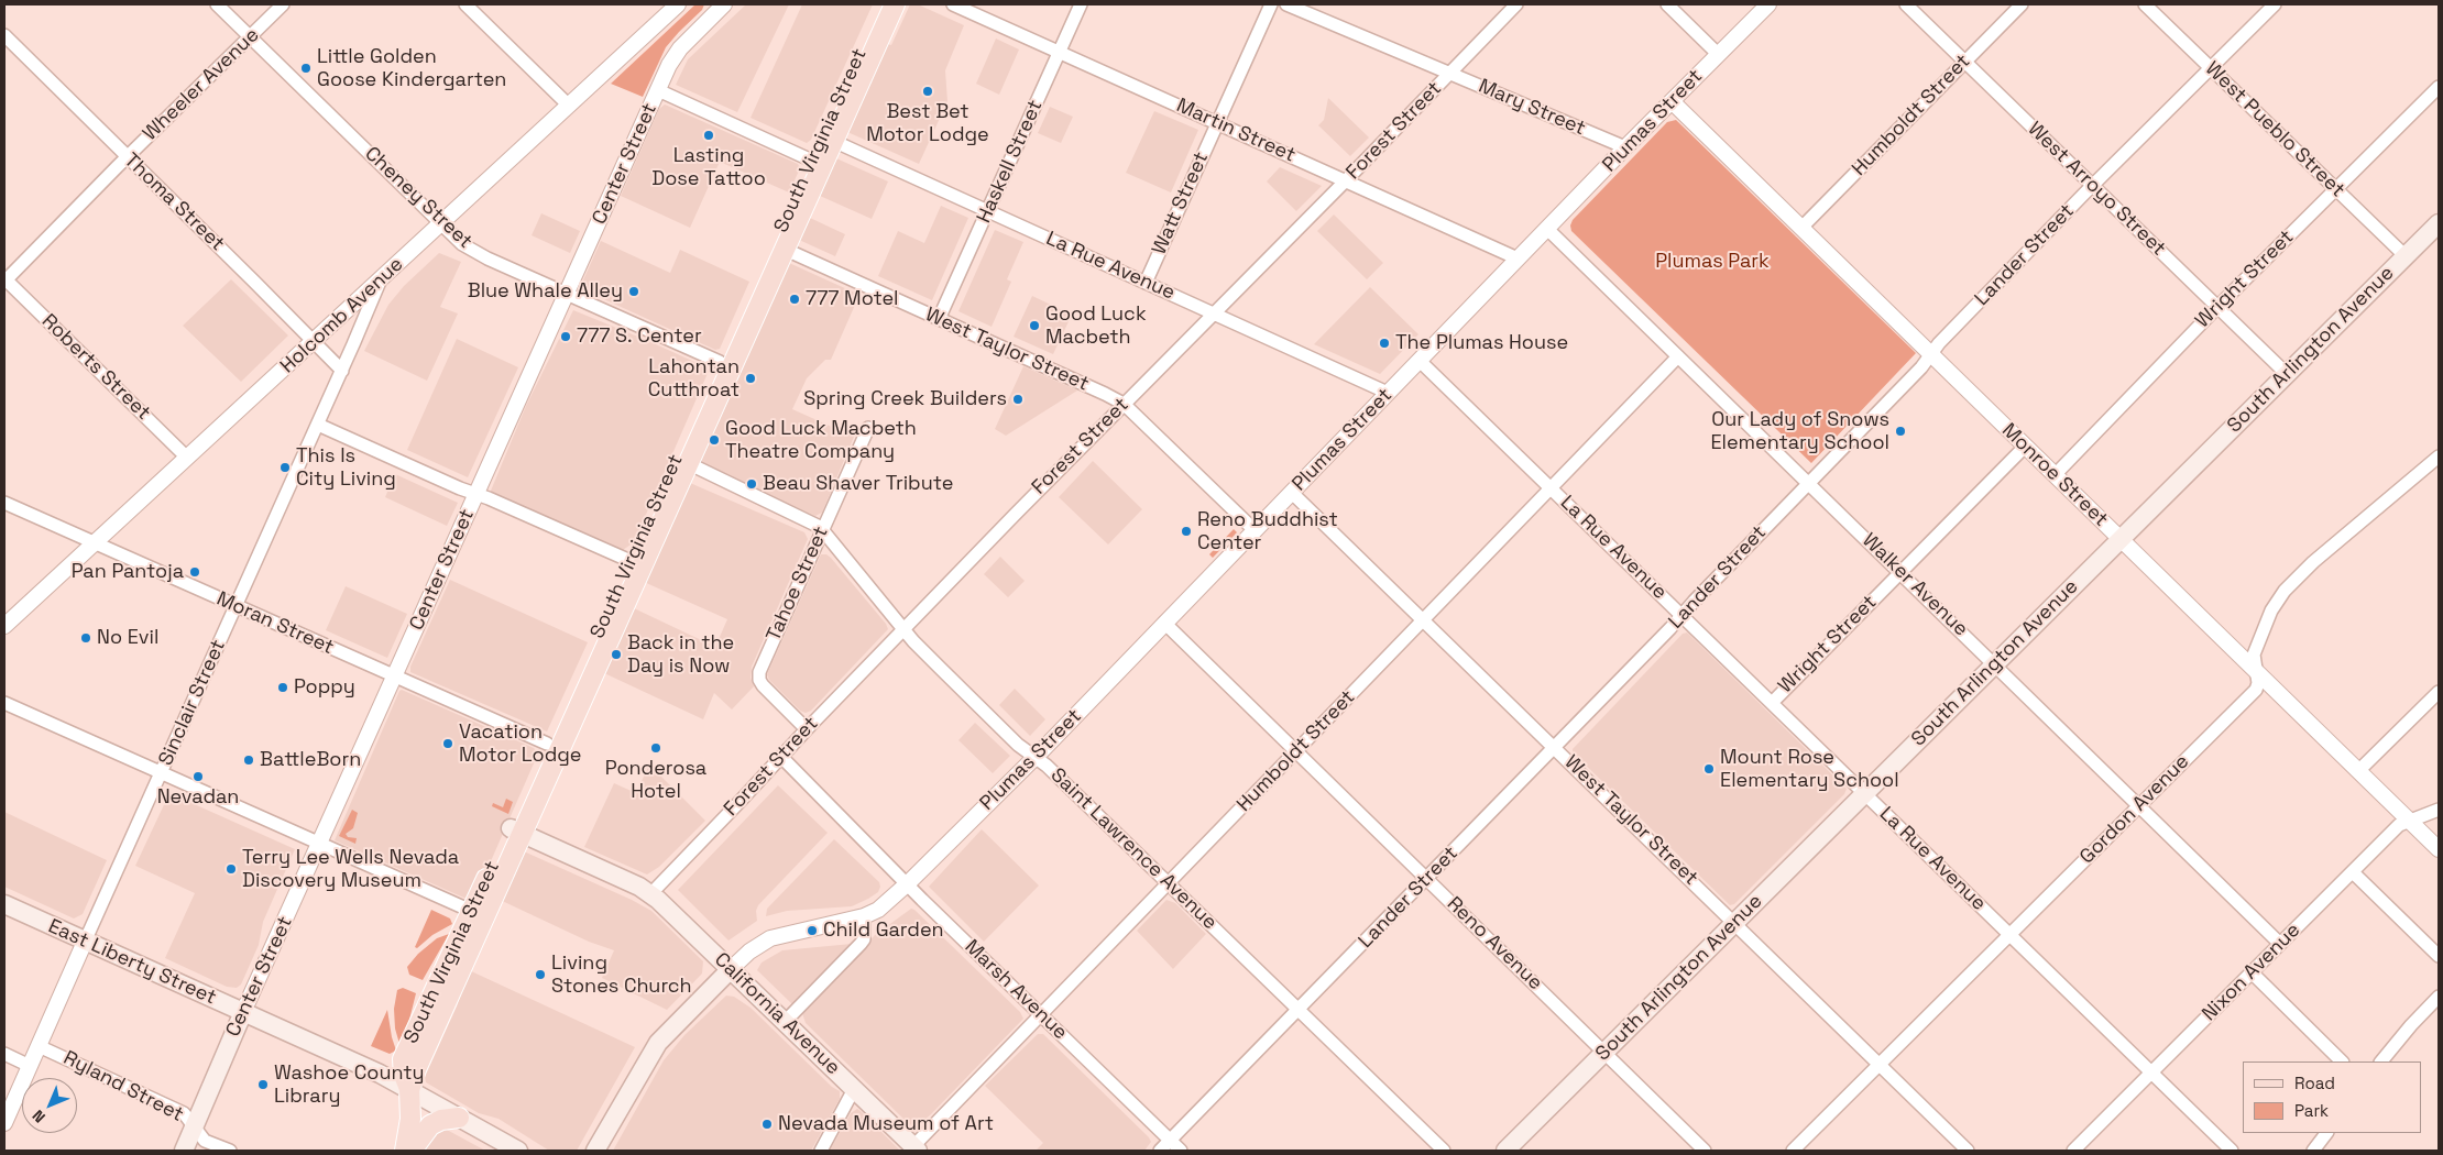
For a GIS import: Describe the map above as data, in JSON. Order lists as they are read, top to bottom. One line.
{"streets":{"main road":["South Virginia Street","Center Street","South Arlington Avenue","East Liberty Street","California Avenue"],"street":["Wheeler Avenue","Mary Street","Humboldt Street","Plumas Street","West Pueblo Street","Martin Street","Forest Street","Haskell Street","West Arroyo Street","Cheney Street","Thoma Street","Watt Street","Lander Street","La Rue Avenue","Wright Street","Holcomb Avenue","West Taylor Street","Roberts Street","Monroe Street","Tahoe Street","Walker Avenue","Moran Street","Sinclair Street","Gordon Avenue","Saint Lawrence Avenue","Reno Avenue","Nixon Avenue","Marsh Avenue","Ryland Street"]},"crossings":[["Wheeler Avenue","Cheney Street"],["Wheeler Avenue","Thoma Street"],["Wheeler Avenue","Roberts Street"],["Mary Street","Plumas Street"],["Mary Street","Forest Street"],["Humboldt Street","West Arroyo Street"],["Humboldt Street","La Rue Avenue"],["Humboldt Street","West Taylor Street"],["Humboldt Street","Monroe Street"],["Humboldt Street","Walker Avenue"],["Humboldt Street","Saint Lawrence Avenue"],["Humboldt Street","Reno Avenue"],["Humboldt Street","Marsh Avenue"],["Humboldt Street","California Avenue"],["Plumas Street","Martin Street"],["Plumas Street","La Rue Avenue"],["Plumas Street","West Taylor Street"],["Plumas Street","Monroe Street"],["Plumas Street","Walker Avenue"],["Plumas Street","Saint Lawrence Avenue"],["Plumas Street","Reno Avenue"],["Plumas Street","Marsh Avenue"],["Plumas Street","California Avenue"],["West Pueblo Street","Lander Street"],["West Pueblo Street","Wright Street"],["West Pueblo Street","South Arlington Avenue"],["Martin Street","Forest Street"],["Martin Street","Haskell Street"],["Martin Street","Watt Street"],["Forest Street","La Rue Avenue"],["Forest Street","West Taylor Street"],["Forest Street","Tahoe Street"],["Forest Street","Saint Lawrence Avenue"],["Forest Street","Marsh Avenue"],["Forest Street","California Avenue"],["South Virginia Street","Cheney Street"],["South Virginia Street","La Rue Avenue"],["South Virginia Street","West Taylor Street"],["South Virginia Street","Moran Street"],["South Virginia Street","Saint Lawrence Avenue"],["South Virginia Street","East Liberty Street"],["South Virginia Street","California Avenue"],["Haskell Street","La Rue Avenue"],["Haskell Street","West Taylor Street"],["Center Street","Cheney Street"],["Center Street","Moran Street"],["Center Street","East Liberty Street"],["Center Street","Ryland Street"],["West Arroyo Street","Lander Street"],["West Arroyo Street","Wright Street"],["West Arroyo Street","South Arlington Avenue"],["Cheney Street","Holcomb Avenue"],["Thoma Street","Holcomb Avenue"],["Thoma Street","Sinclair Street"],["Watt Street","La Rue Avenue"],["Lander Street","La Rue Avenue"],["Lander Street","West Taylor Street"],["Lander Street","Monroe Street"],["Lander Street","Walker Avenue"],["Lander Street","Saint Lawrence Avenue"],["Lander Street","Reno Avenue"],["Lander Street","Marsh Avenue"],["La Rue Avenue","Wright Street"],["La Rue Avenue","South Arlington Avenue"],["La Rue Avenue","Gordon Avenue"],["La Rue Avenue","Nixon Avenue"],["Wright Street","Monroe Street"],["Wright Street","Walker Avenue"],["Holcomb Avenue","Roberts Street"],["Holcomb Avenue","Moran Street"],["Holcomb Avenue","Sinclair Street"],["West Taylor Street","South Arlington Avenue"],["West Taylor Street","Gordon Avenue"],["South Arlington Avenue","Monroe Street"],["South Arlington Avenue","Walker Avenue"],["South Arlington Avenue","Reno Avenue"],["Monroe Street","Gordon Avenue"],["Monroe Street","Nixon Avenue"],["Tahoe Street","Saint Lawrence Avenue"],["Walker Avenue","Gordon Avenue"],["Walker Avenue","Nixon Avenue"],["Moran Street","Sinclair Street"],["Sinclair Street","East Liberty Street"],["Sinclair Street","Ryland Street"]],"parks":["Plumas Park"],"places":["Little Golden Goose Kindergarten","Best Bet Motor Lodge","Lasting Dose Tattoo","Blue Whale Alley","777 Motel","Good Luck Macbeth","777 S. Center","The Plumas House","Lahontan Cutthroat","Spring Creek Builders","Our Lady of Snows Elementary School","Good Luck Macbeth Theatre Company","This Is City Living","Beau Shaver Tribute","Reno Buddhist Center","Pan Pantoja","No Evil","Back in the Day is Now","Poppy","Vacation Motor Lodge","Ponderosa Hotel","BattleBorn","Mount Rose Elementary School","Nevadan","Terry Lee Wells Nevada Discovery Museum","Child Garden","Living Stones Church","Washoe County Library","Nevada Museum of Art"],"legend":["Road","Park"],"north":"bottom left"}
